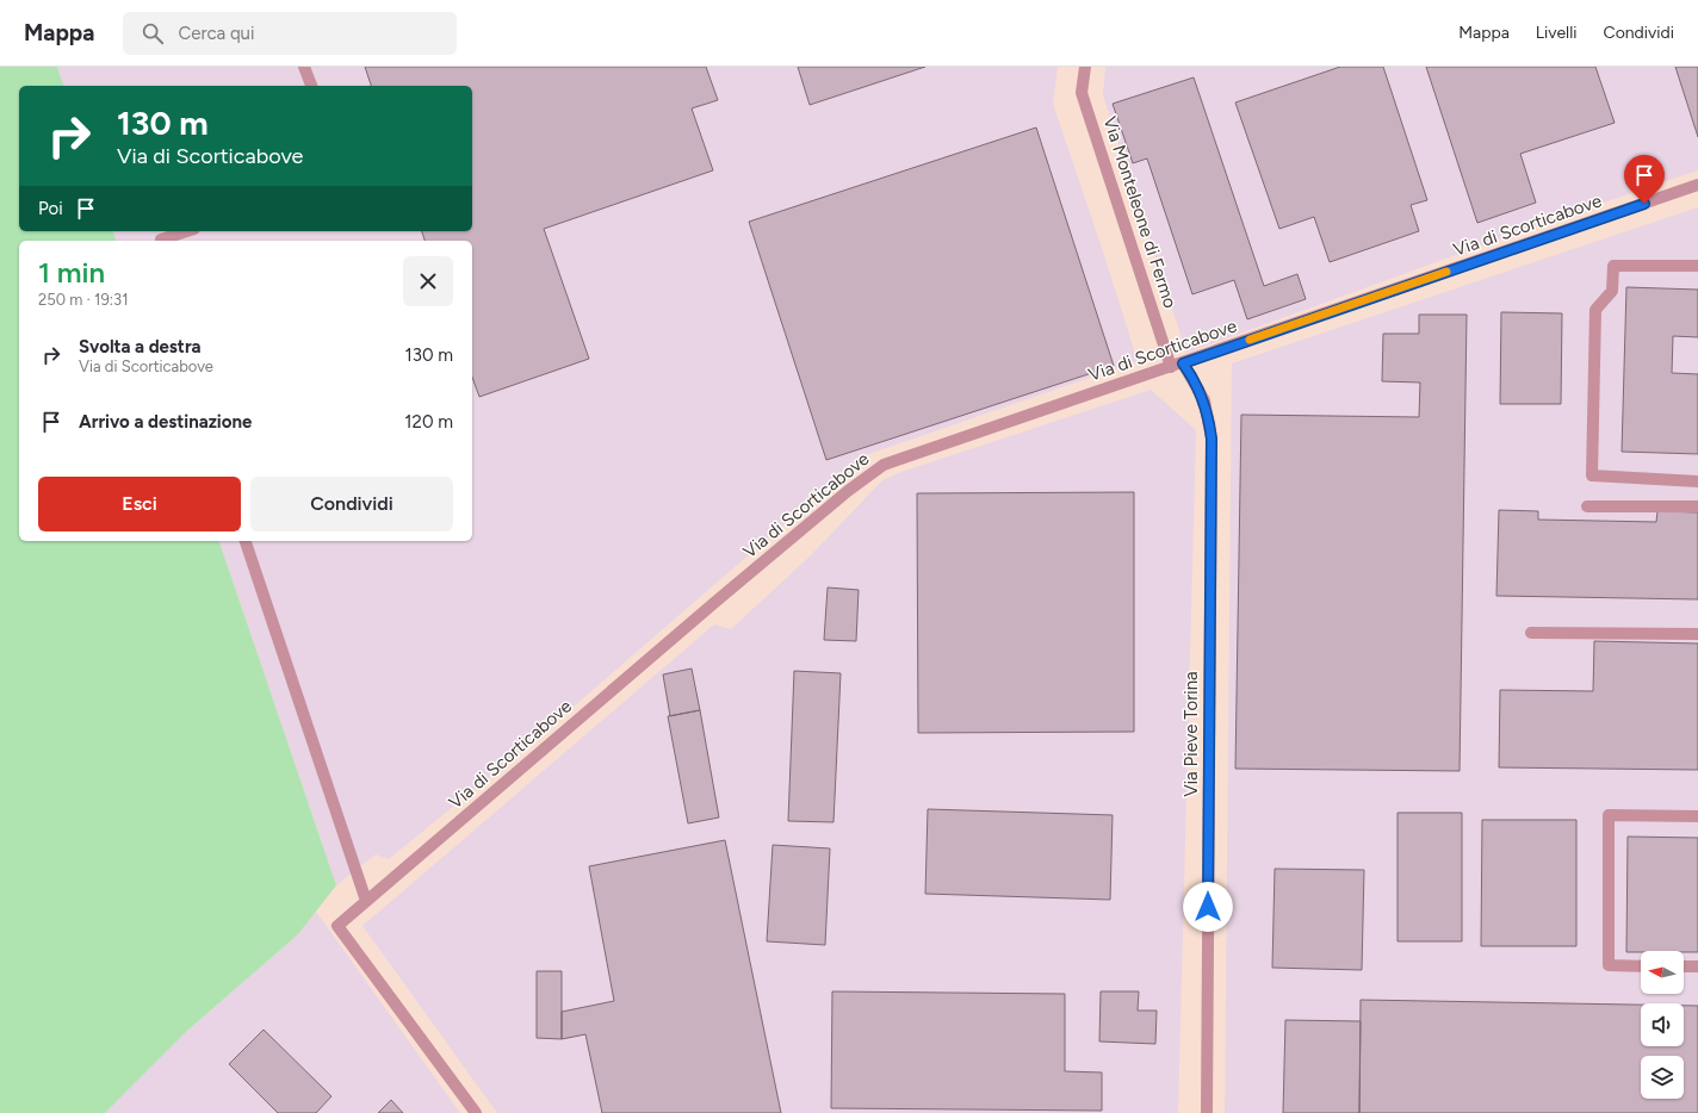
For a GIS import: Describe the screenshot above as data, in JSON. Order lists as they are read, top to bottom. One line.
{"streets":{"street":["Via Monteleone di Fermo","Via di Scorticabove","Via Pieve Torina"]},"crossings":[["Via Monteleone di Fermo","Via di Scorticabove"],["Via Monteleone di Fermo","Via Pieve Torina"],["Via di Scorticabove","Via Pieve Torina"]],"north":"left","page":{"header":"Mappa","search":"Cerca qui","nav":["Mappa","Livelli","Condividi"],"turn":["130 m","Via di Scorticabove"],"then":"Poi","heading":["1 min","250 m · 19:31"],"list":[{"name":"Svolta a destra","note":"Via di Scorticabove","value":"130 m"},{"name":"Arrivo a destinazione","value":"120 m"}],"buttons":["Esci","Condividi"]}}
